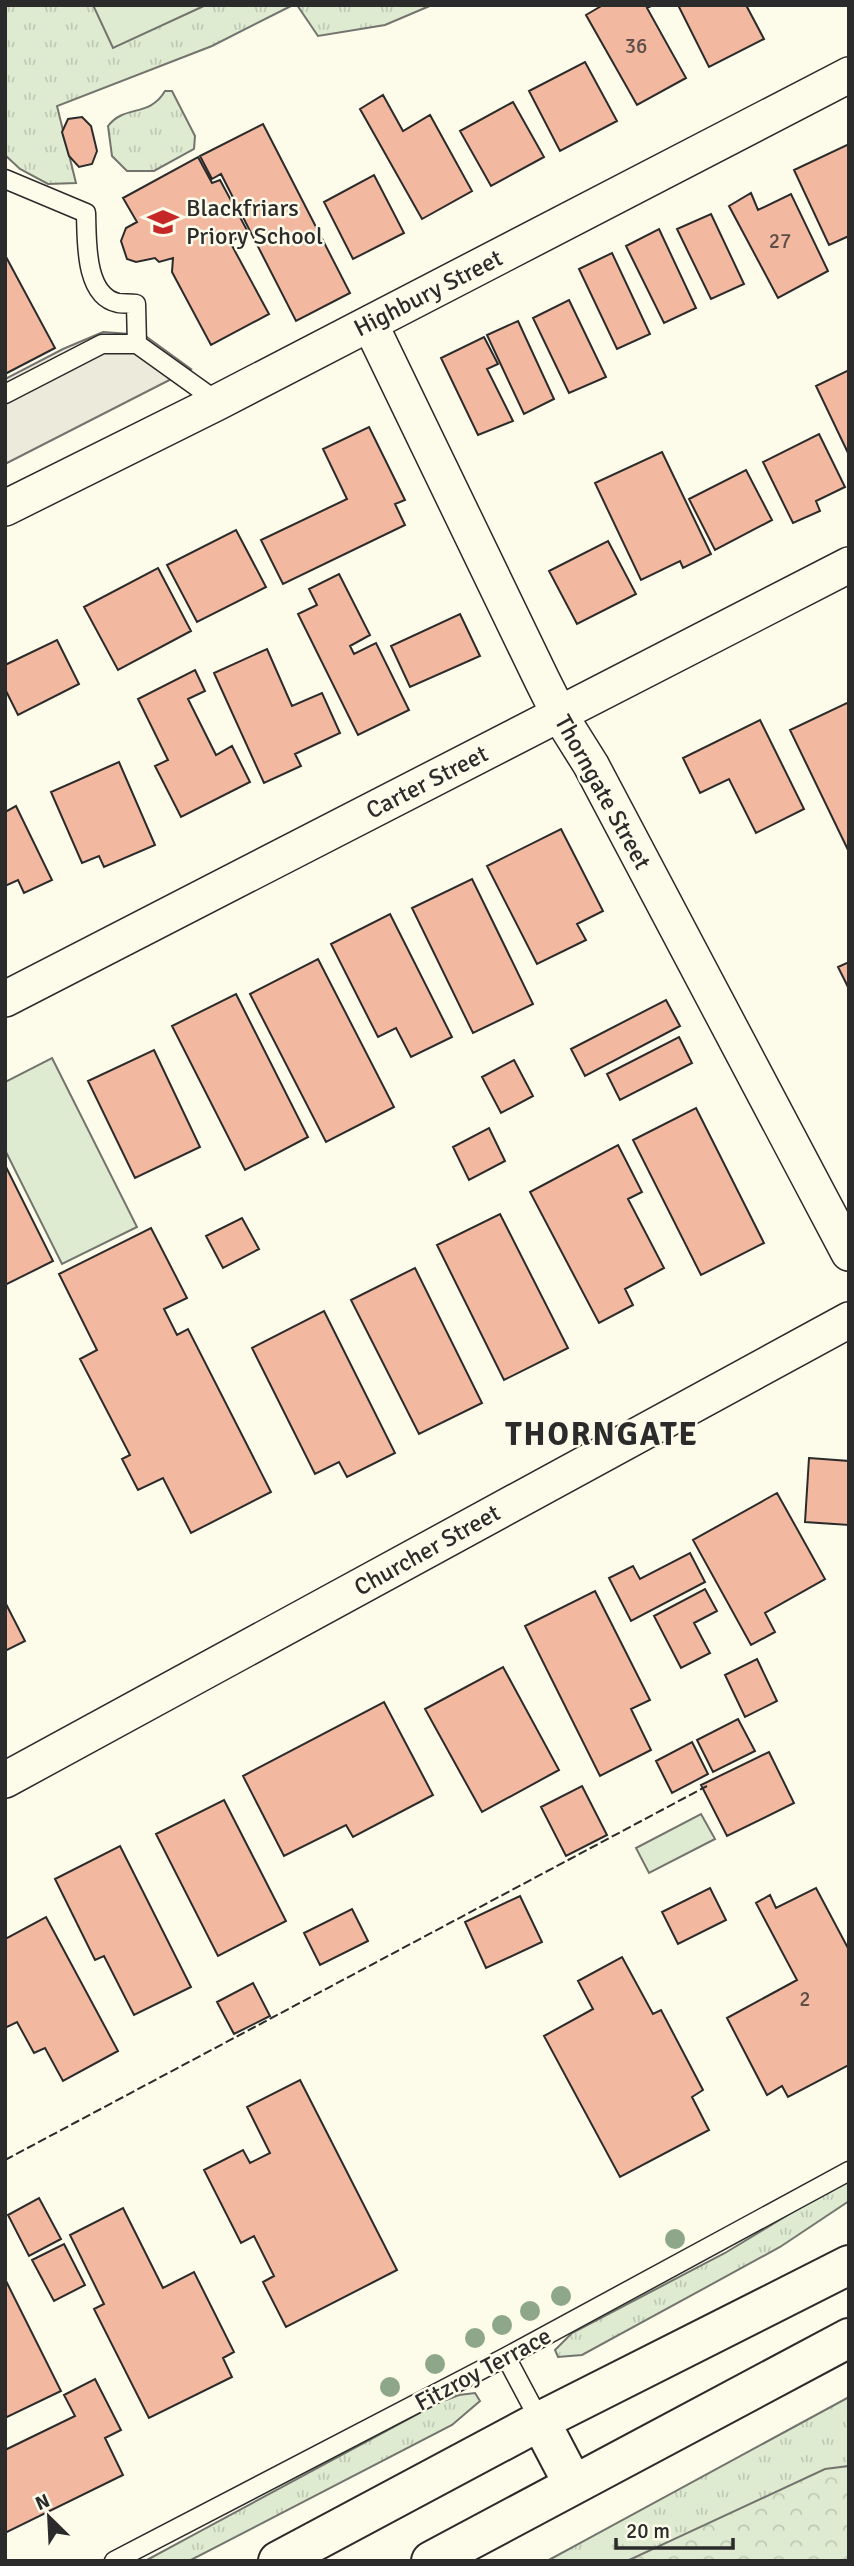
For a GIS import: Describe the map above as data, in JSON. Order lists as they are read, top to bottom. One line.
{"streets":{"street":["Highbury Street","Carter Street","Thorngate Street","Churcher Street"],"lane":["Fitzroy Terrace"]},"crossings":[["Highbury Street","Thorngate Street"],["Carter Street","Thorngate Street"]],"districts":["THORNGATE"],"places":{"school or university":["Blackfriars Priory School"]},"house_numbers":["36","27","2"],"scale_bar":"20 m","north":"top left"}
